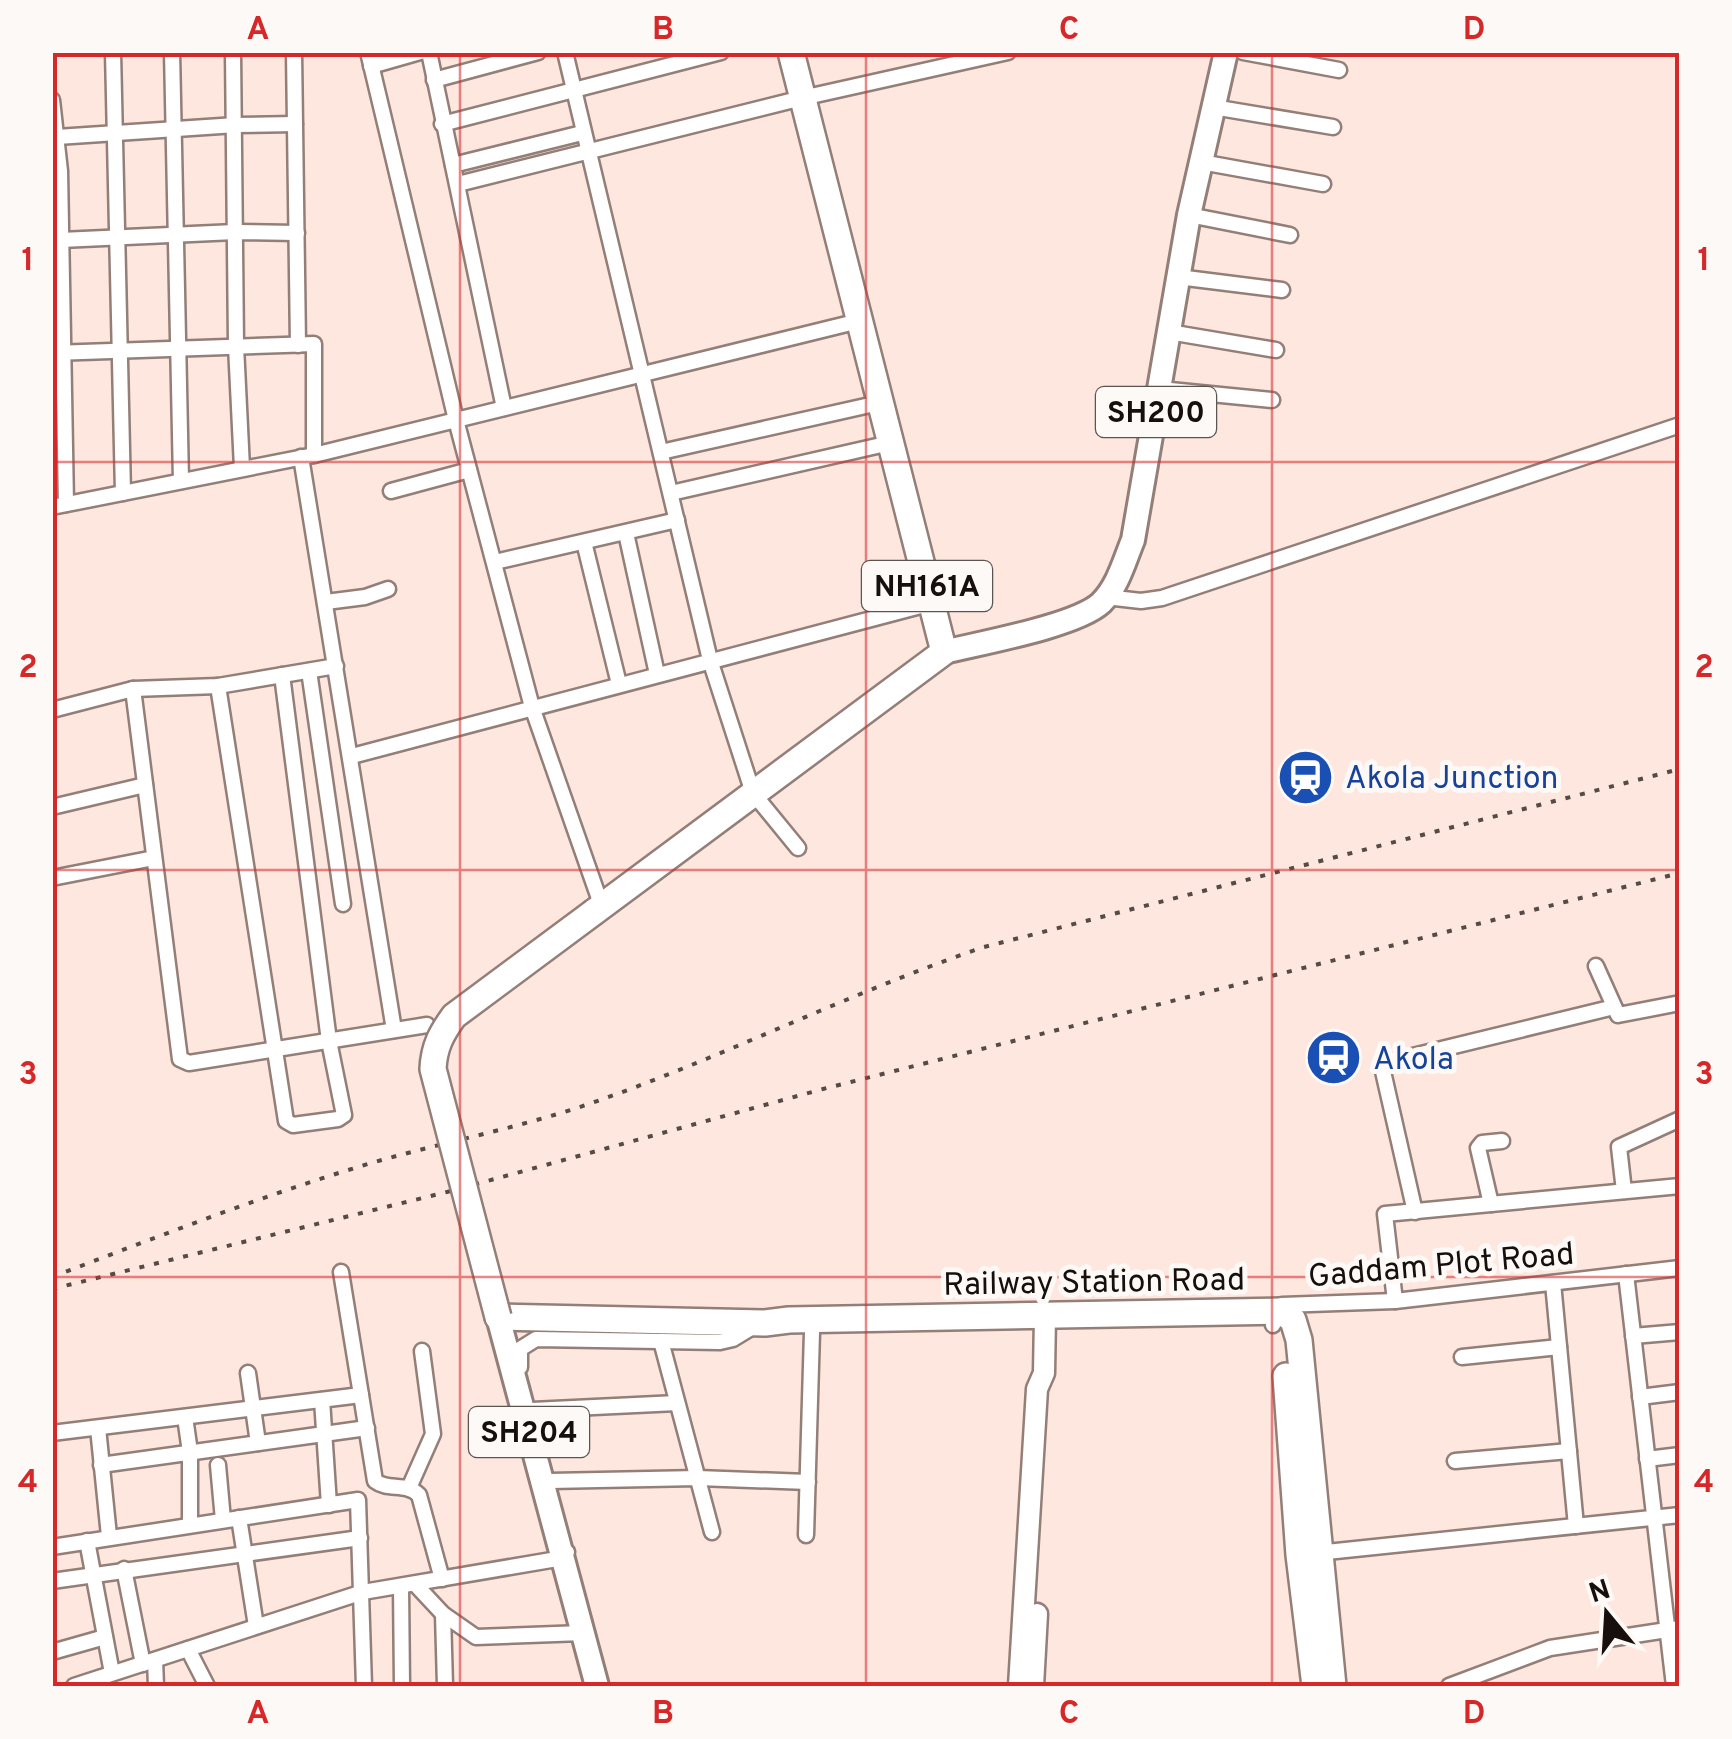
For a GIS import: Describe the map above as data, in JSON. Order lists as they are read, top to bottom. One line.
{"streets":{"highway":["NH161A","Railway Station Road"],"main road":["SH200","SH204"],"street":["Gaddam Plot Road"]},"crossings":[["NH161A","Railway Station Road"],["NH161A","SH204"],["Gaddam Plot Road","Railway Station Road"],["Railway Station Road","SH204"]],"places":{"station":["Akola Junction","Akola"]},"north":"top","grid":{"columns":["A","B","C","D"],"rows":["1","2","3","4"]}}
